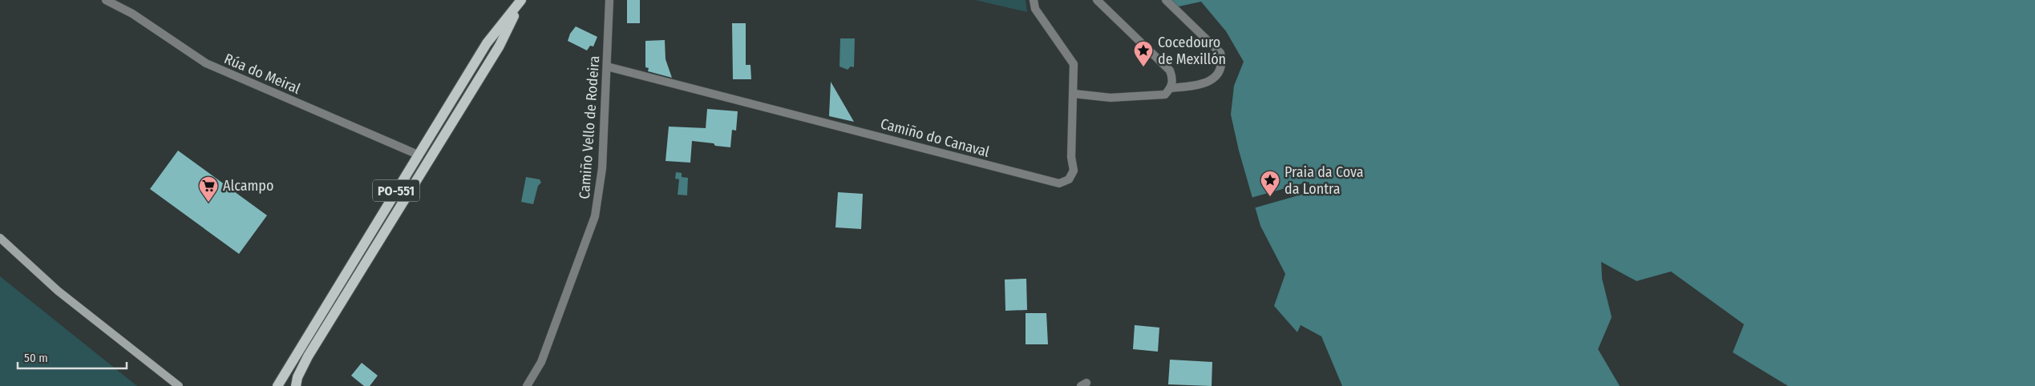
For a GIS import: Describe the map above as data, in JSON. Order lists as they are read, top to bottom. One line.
{"streets":{"main road":["PO-551"],"street":["Rúa do Meiral","Camiño Vello de Rodeira","Camiño do Canaval"]},"crossings":[["Rúa do Meiral","PO-551"],["Camiño Vello de Rodeira","Camiño do Canaval"]],"places":{"place":["Cocedouro de Mexillón","Praia da Cova da Lontra"],"supermarket":["Alcampo"]},"scale_bar":"50 m"}
